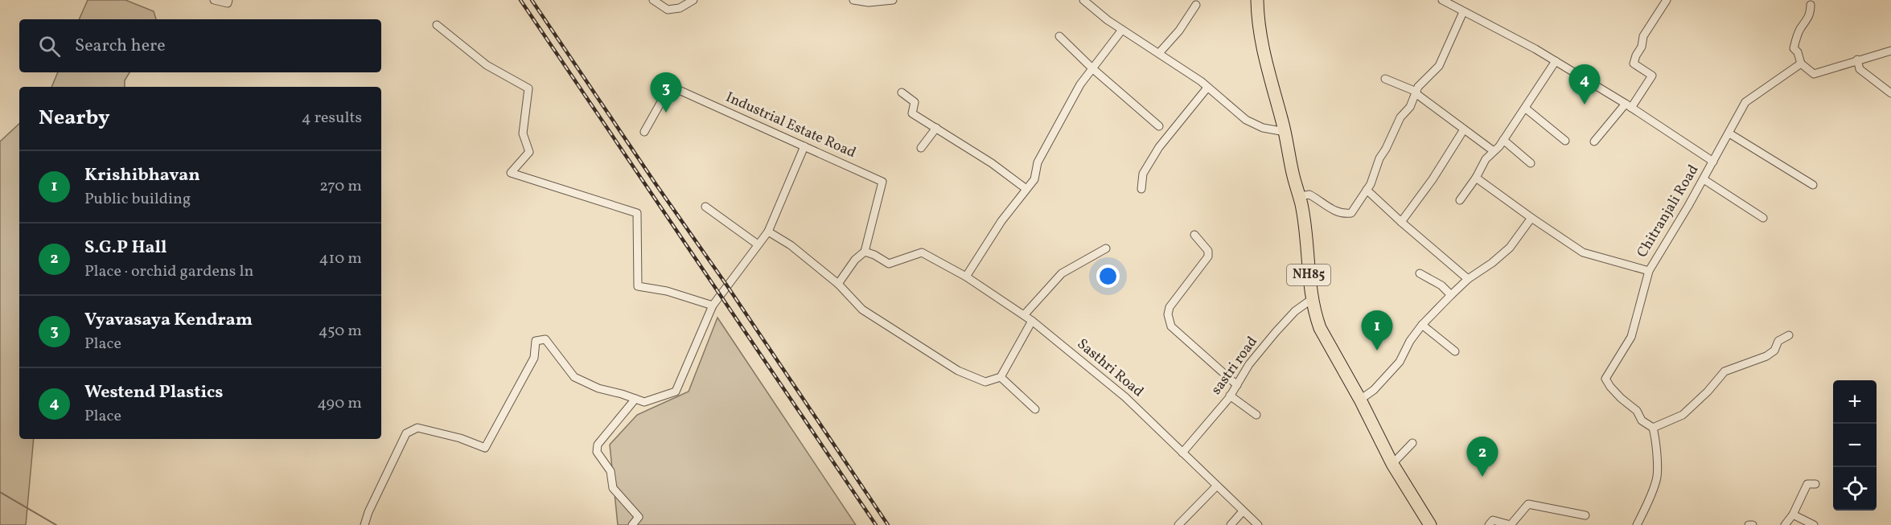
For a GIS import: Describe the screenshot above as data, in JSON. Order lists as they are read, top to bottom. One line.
{"streets":{"highway":["NH85"],"street":["Industrial Estate Road","Chitranjali Road","sastri road","Sasthri Road"]},"crossings":[["Industrial Estate Road","Sasthri Road"],["NH85","sastri road"],["sastri road","Sasthri Road"]],"page":{"search":"Search here","pins":["4","3","1","2"],"heading":["Nearby","4 results"],"list":[{"mark":"1","name":"Krishibhavan","note":"Public building","value":"270 m"},{"mark":"2","name":"S.G.P Hall","note":"Place · orchid gardens ln","value":"410 m"},{"mark":"3","name":"Vyavasaya Kendram","note":"Place","value":"450 m"},{"mark":"4","name":"Westend Plastics","note":"Place","value":"490 m"}],"map_buttons":["+","−"]}}
